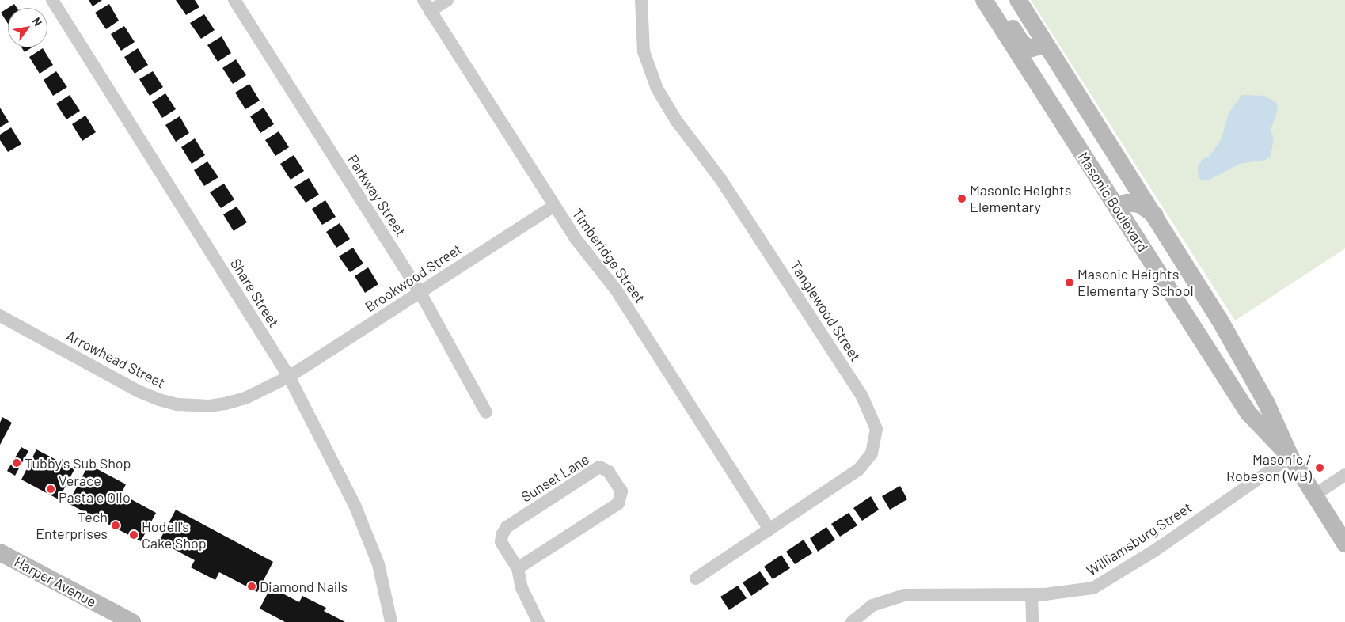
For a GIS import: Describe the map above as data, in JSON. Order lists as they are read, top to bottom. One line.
{"streets":{"main road":["Masonic Boulevard","Harper Avenue"],"street":["Parkway Street","Timberidge Street","Brookwood Street","Share Street","Tanglewood Street","Arrowhead Street","Sunset Lane","Williamsburg Street"]},"crossings":[["Parkway Street","Brookwood Street"],["Masonic Boulevard","Williamsburg Street"],["Timberidge Street","Brookwood Street"],["Timberidge Street","Tanglewood Street"],["Brookwood Street","Share Street"],["Brookwood Street","Arrowhead Street"],["Share Street","Arrowhead Street"]],"places":["Masonic Heights Elementary","Masonic Heights Elementary School","Tubby's Sub Shop","Masonic / Robeson (WB)","Verace Pasta e Olio","Tech Enterprises","Hodell's Cake Shop","Diamond Nails"],"north":"top right"}
